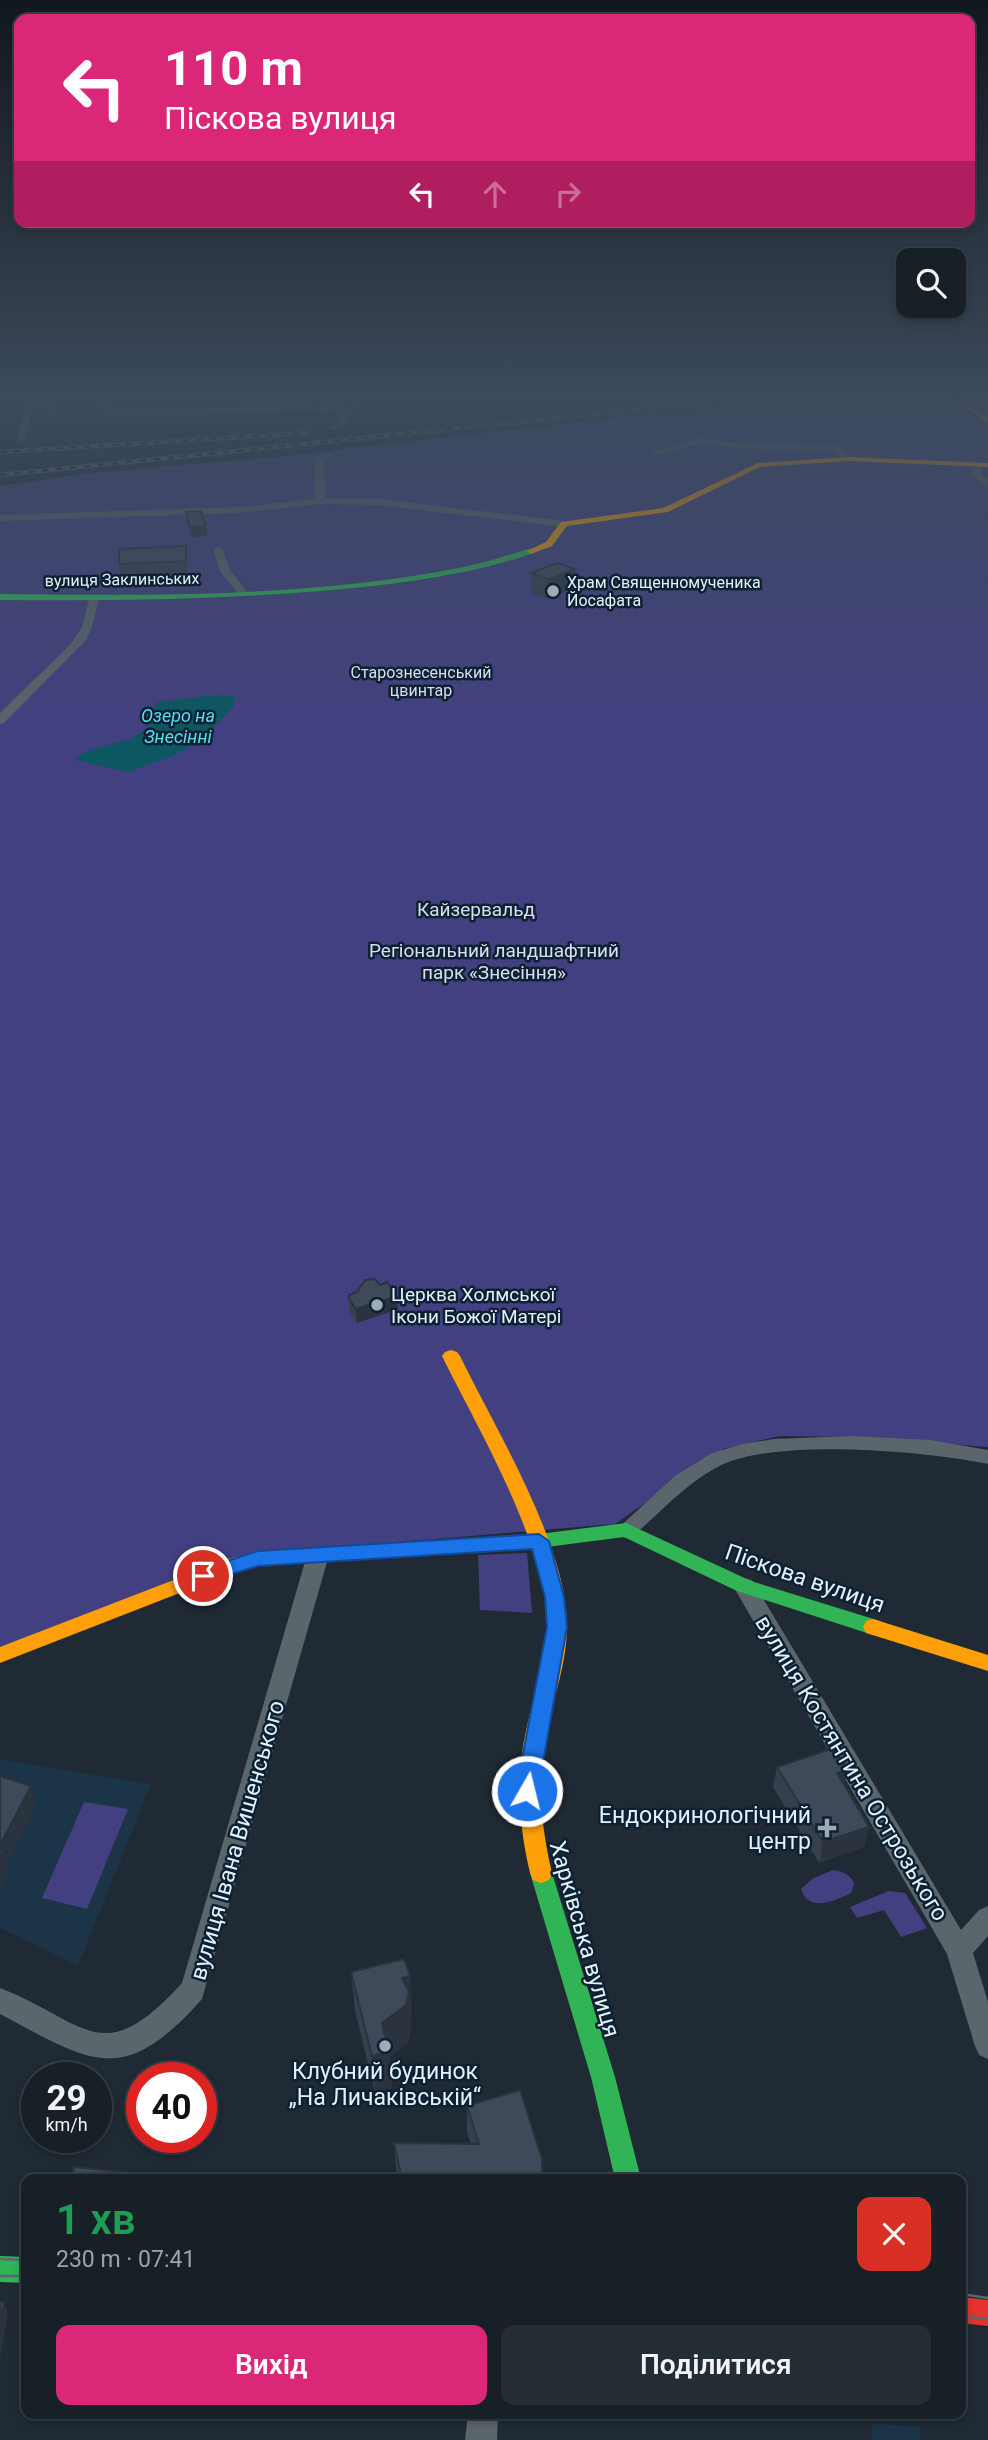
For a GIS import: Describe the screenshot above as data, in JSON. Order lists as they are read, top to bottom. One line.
{"streets":{"street":["вулиця Заклинських","Піскова вулиця","вулиця Костянтина Острозького","вулиця Івана Вишенського","Харківська вулиця"]},"crossings":[["Піскова вулиця","вулиця Костянтина Острозького"]],"water":["Озеро на Знесінні"],"parks":["Старознесенський цвинтар","Кайзервальд","Регіональний ландшафтний парк «Знесіння»"],"places":{"other":["Храм Священномученика Йосафата","Церква Холмської Ікони Божої Матері","Клубний будинок „На Личаківській“"],"health":["Ендокринологічний центр"]},"page":{"turn":["110 m","Піскова вулиця"],"speed":"29 km/h","limit":"40","heading":["1 хв","230 m · 07:41"],"buttons":["Вихід","Поділитися"]}}
